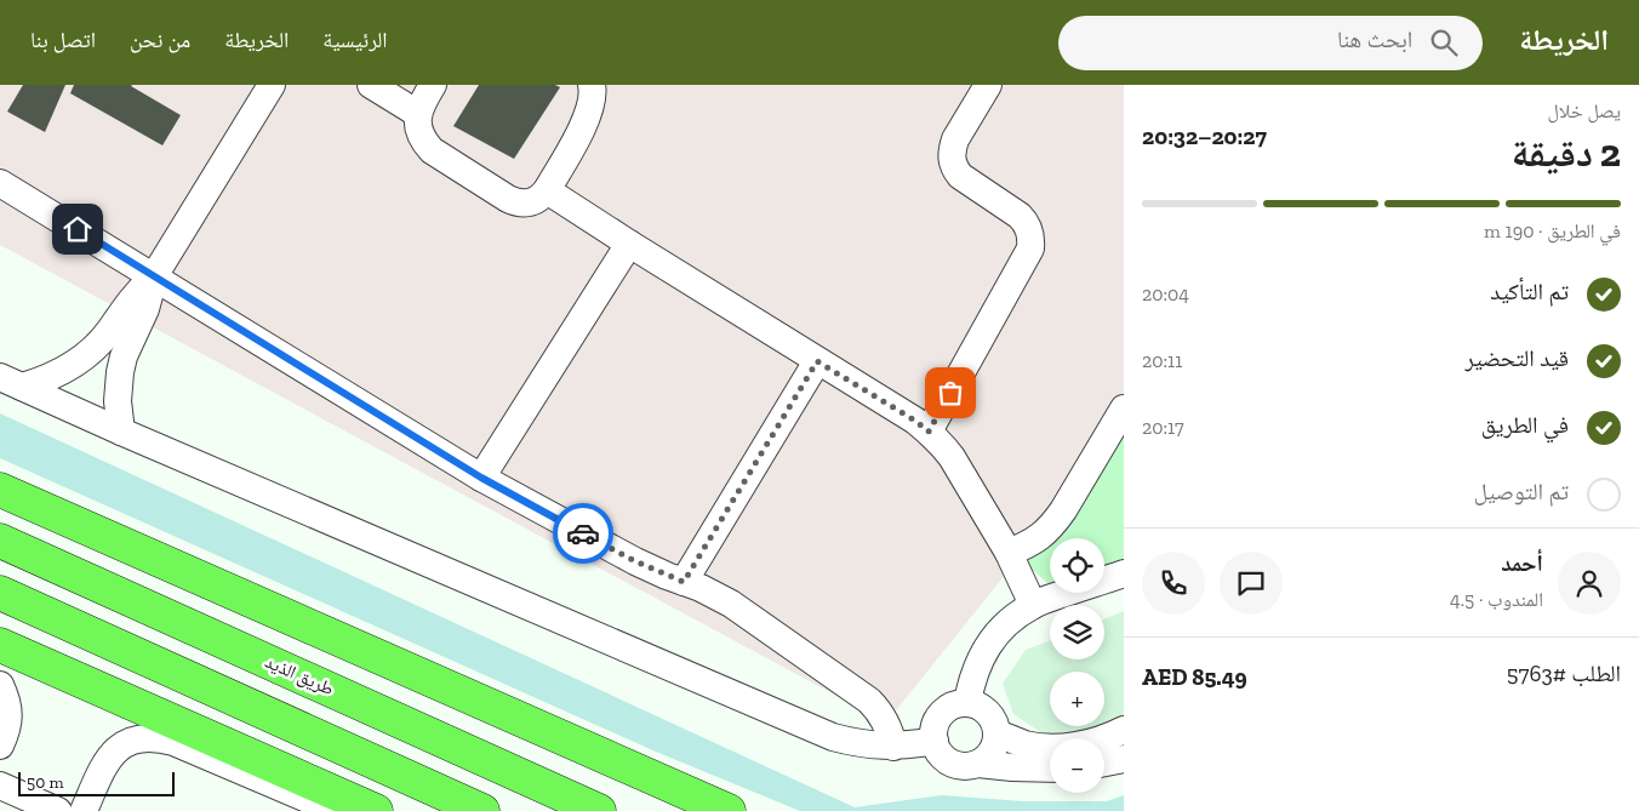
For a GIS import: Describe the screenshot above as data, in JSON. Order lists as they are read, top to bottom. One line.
{"streets":{"highway":["طريق الذيد"]},"scale_bar":"50 m","page":{"header":"الخريطة","search":"ابحث هنا","nav":["الرئيسية","الخريطة","من نحن","اتصل بنا"],"heading":["2 دقيقة","يصل خلال","20:27–20:32"],"panel":["أحمد","المندوب · 4.5","الطلب #5763","AED 85.49"],"bar":"في الطريق · 190 m","list":[["تم التأكيد","20:04"],["قيد التحضير","20:11"],["في الطريق","20:17"],"تم التوصيل"],"map_buttons":["+","−"],"scale":"50 m"}}
